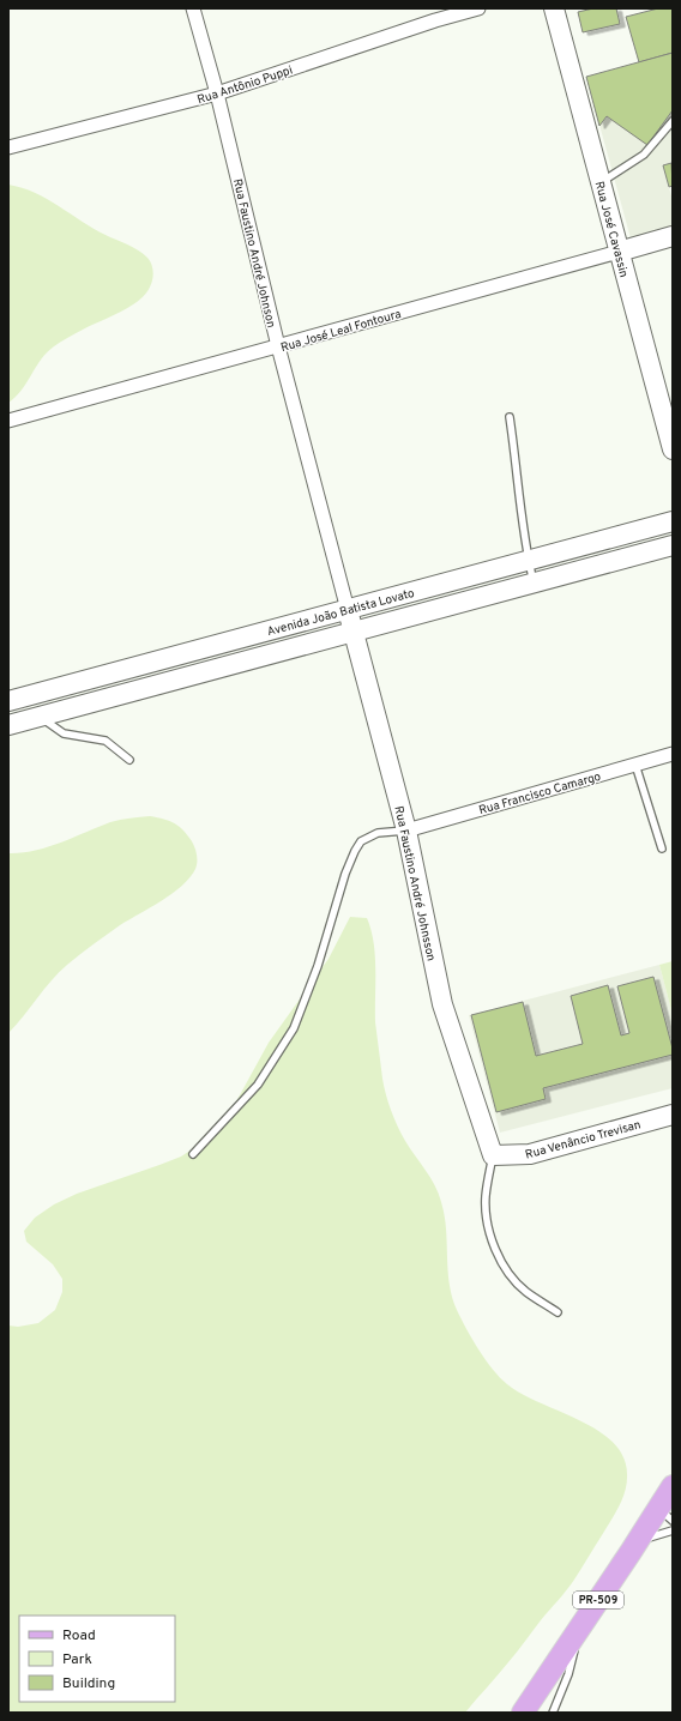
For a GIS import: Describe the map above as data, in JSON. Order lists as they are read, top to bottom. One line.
{"streets":{"main road":["PR-509"],"street":["Rua Antônio Puppi","Rua José Cavassin","Rua Faustino André Johnson","Rua José Leal Fontoura","Avenida João Batista Lovato","Rua Francisco Camargo","Rua Faustino André Johnsson","Rua Venâncio Trevisan"]},"crossings":[["Rua Antônio Puppi","Rua Faustino André Johnson"],["Rua José Cavassin","Rua José Leal Fontoura"],["Rua Faustino André Johnson","Rua José Leal Fontoura"],["Rua Faustino André Johnson","Avenida João Batista Lovato"],["Rua Faustino André Johnson","Rua Faustino André Johnsson"],["Avenida João Batista Lovato","Rua Faustino André Johnsson"],["Rua Francisco Camargo","Rua Faustino André Johnsson"],["Rua Faustino André Johnsson","Rua Venâncio Trevisan"]],"legend":["Road","Park","Building"]}
